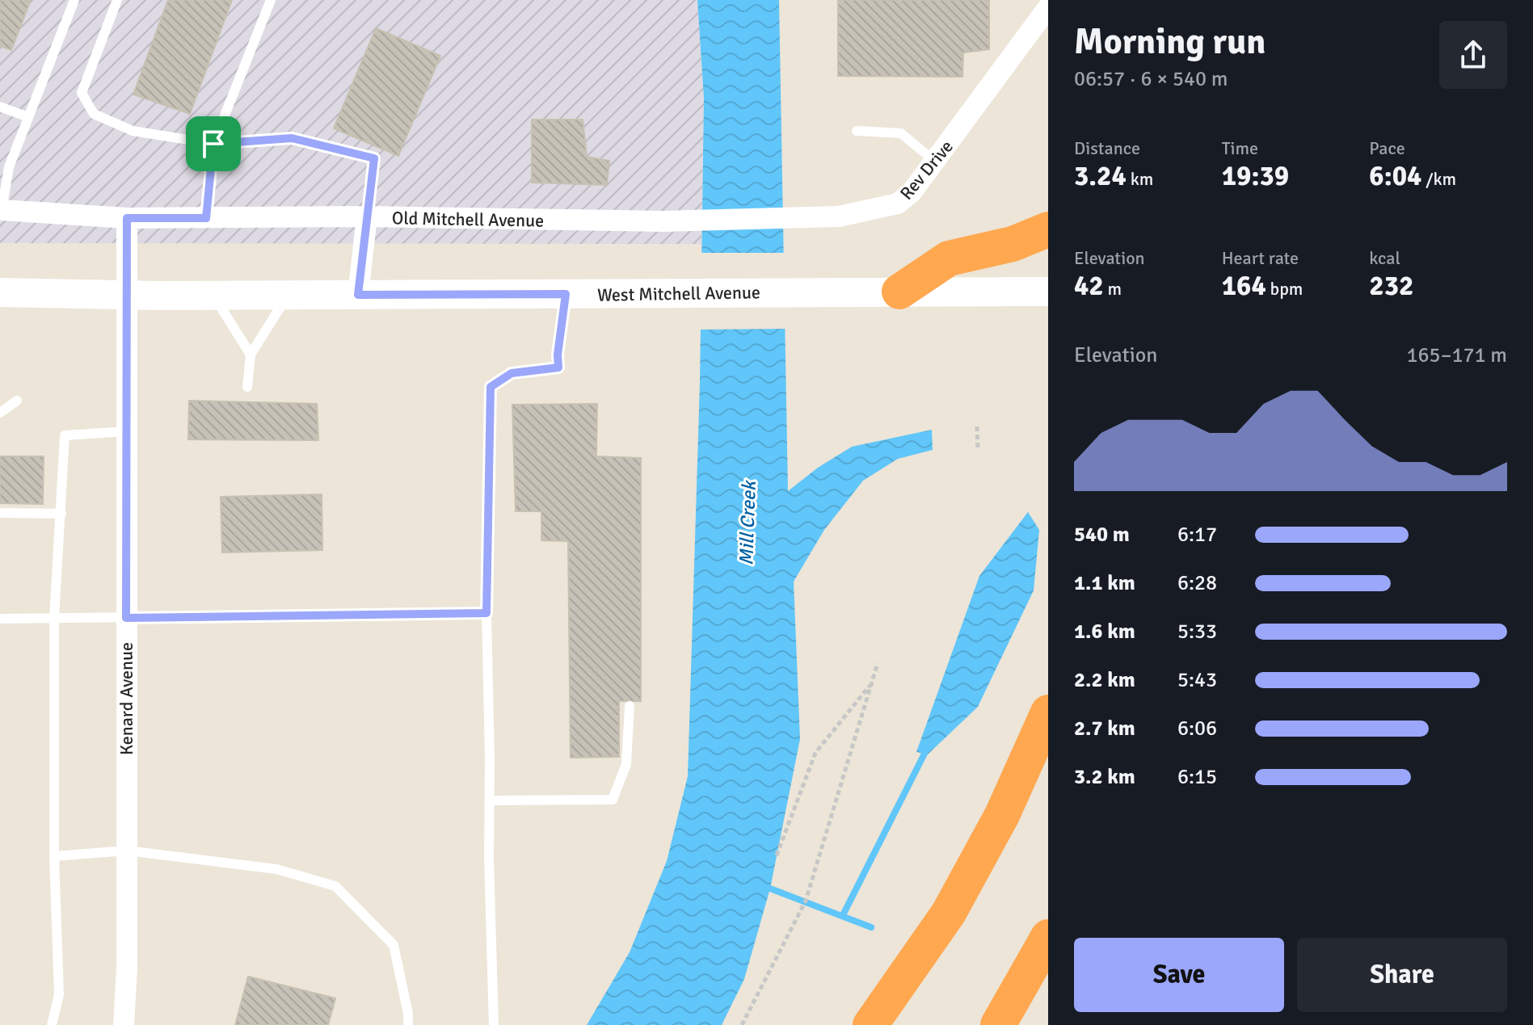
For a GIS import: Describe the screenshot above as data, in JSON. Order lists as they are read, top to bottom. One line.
{"streets":{"main road":["West Mitchell Avenue"],"street":["Rev Drive","Old Mitchell Avenue","Kenard Avenue"]},"crossings":[["Rev Drive","Old Mitchell Avenue"],["West Mitchell Avenue","Kenard Avenue"]],"water":["Mill Creek"],"page":{"heading":["Morning run","06:57 · 6 × 540 m"],"stats":[["Distance","3.24 km"],["Time","19:39"],["Pace","6:04 /km"],["Elevation","42 m"],["Heart rate","164 bpm"],["kcal","232"]],"chart":["Elevation","165–171 m"],"list":[{"name":"540 m","note":"6:17"},{"name":"1.1 km","note":"6:28"},{"name":"1.6 km","note":"5:33"},{"name":"2.2 km","note":"5:43"},{"name":"2.7 km","note":"6:06"},{"name":"3.2 km","note":"6:15"}],"buttons":["Save","Share"]}}
